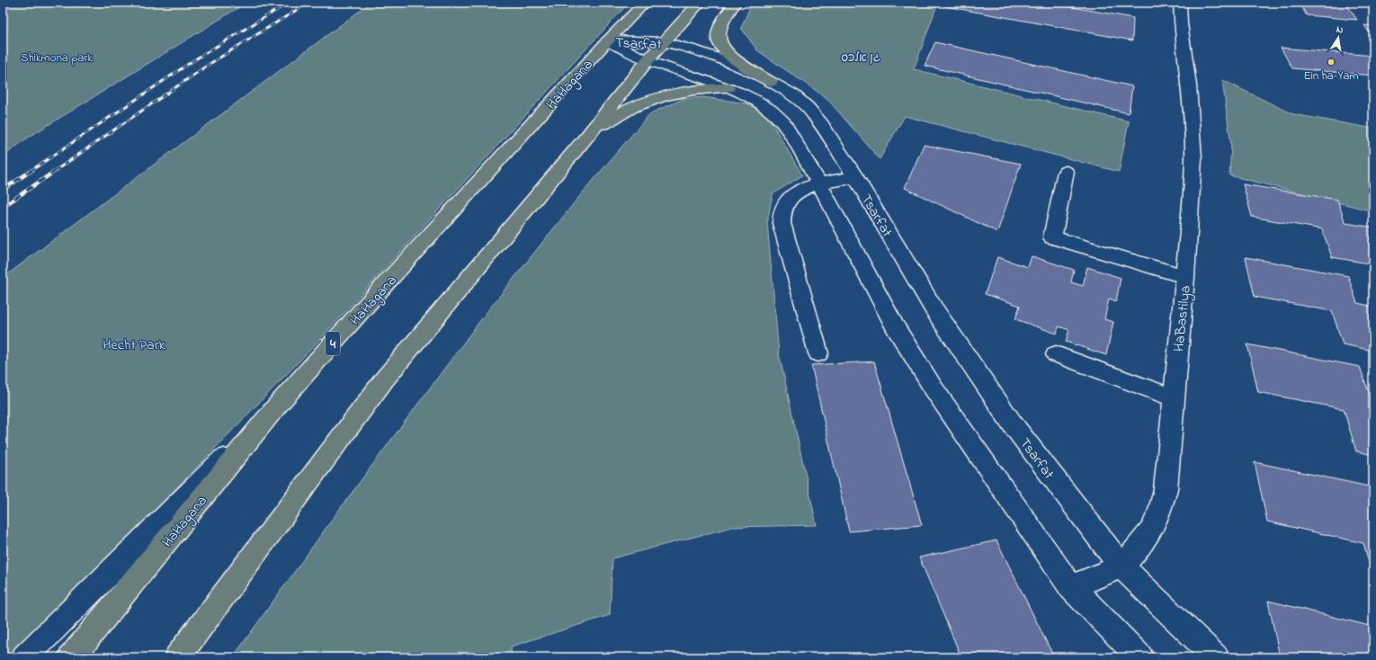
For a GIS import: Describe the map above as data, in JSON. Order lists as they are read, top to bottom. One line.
{"streets":{"highway":["HaHagana","4"],"street":["Tsarfat","HaBastilya"]},"crossings":[["Tsarfat","HaHagana"],["Tsarfat","HaBastilya"]],"parks":["Shikmona park","גן אלכס","Hecht Park"],"places":["Ein ha-Yam"],"north":"top"}
